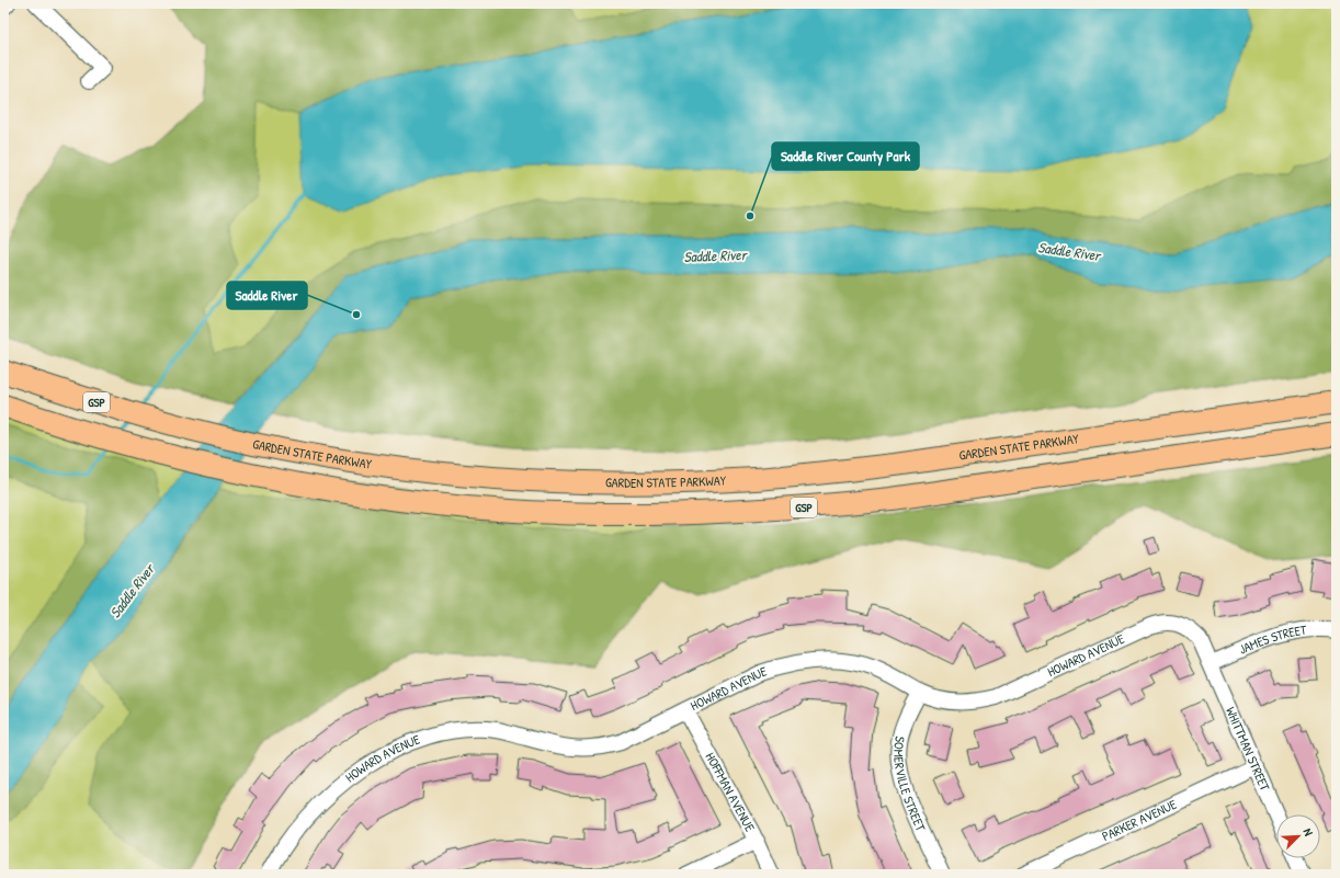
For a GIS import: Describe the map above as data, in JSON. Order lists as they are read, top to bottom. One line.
{"streets":{"highway":["GSP","GARDEN STATE PARKWAY"],"street":["JAMES STREET","HOWARD AVENUE","WHITTMAN STREET","SOMERVILLE STREET","HOFFMAN AVENUE","PARKER AVENUE"]},"crossings":[["JAMES STREET","HOWARD AVENUE"],["JAMES STREET","WHITTMAN STREET"],["HOWARD AVENUE","WHITTMAN STREET"],["HOWARD AVENUE","SOMERVILLE STREET"],["HOWARD AVENUE","HOFFMAN AVENUE"],["WHITTMAN STREET","PARKER AVENUE"]],"water":["Saddle River"],"places":["Saddle River County Park","Saddle River"],"north":"top right"}
